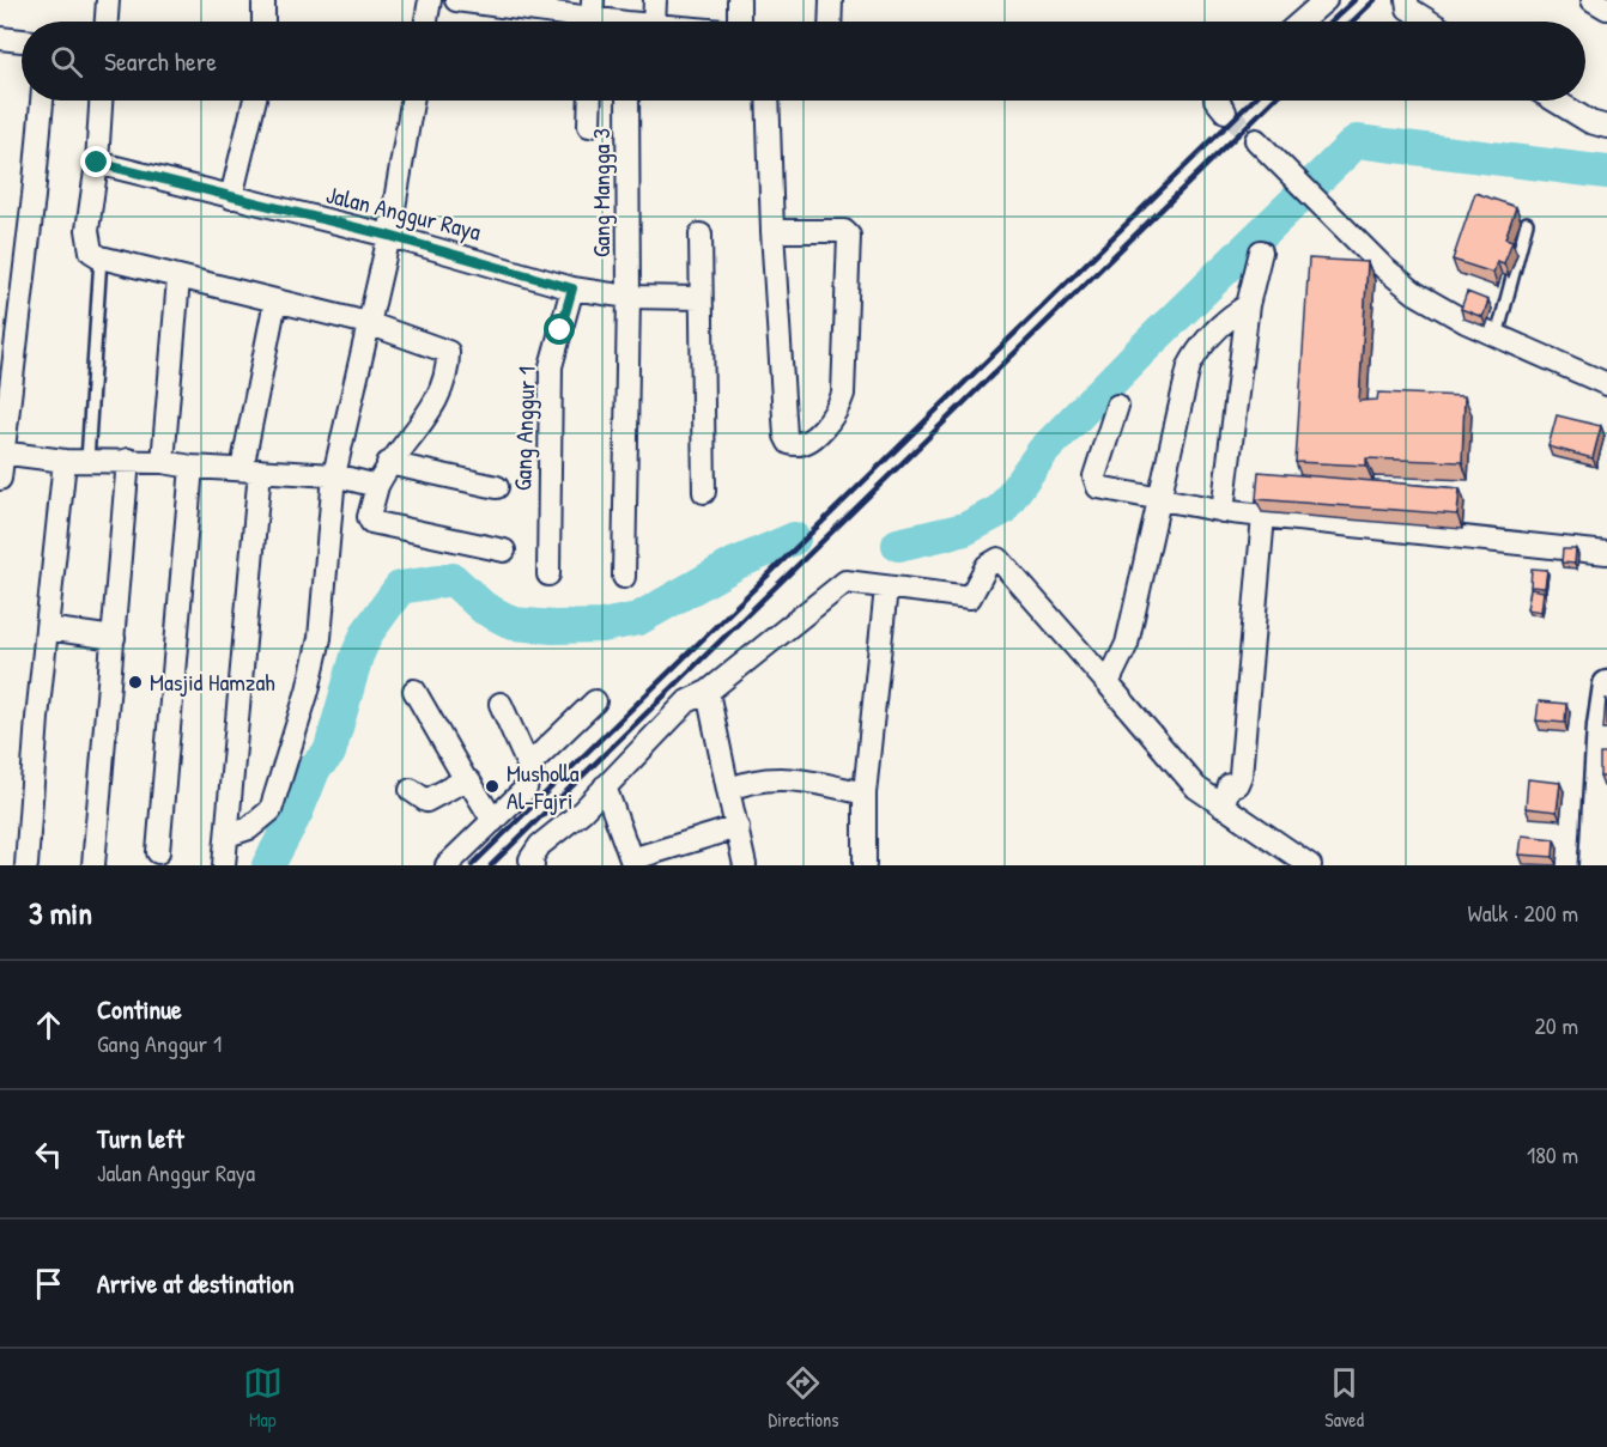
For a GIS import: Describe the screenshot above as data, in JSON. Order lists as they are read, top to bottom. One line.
{"streets":{"street":["Gang Mangga 3","Jalan Anggur Raya","Gang Anggur 1"]},"crossings":[["Gang Mangga 3","Jalan Anggur Raya"],["Jalan Anggur Raya","Gang Anggur 1"]],"places":["Masjid Hamzah","Musholla Al-Fajri"],"page":{"search":"Search here","heading":["3 min","Walk · 200 m"],"list":[["Continue","Gang Anggur 1","20 m"],["Turn left","Jalan Anggur Raya","180 m"],"Arrive at destination"],"nav":["Map","Directions","Saved"]}}
